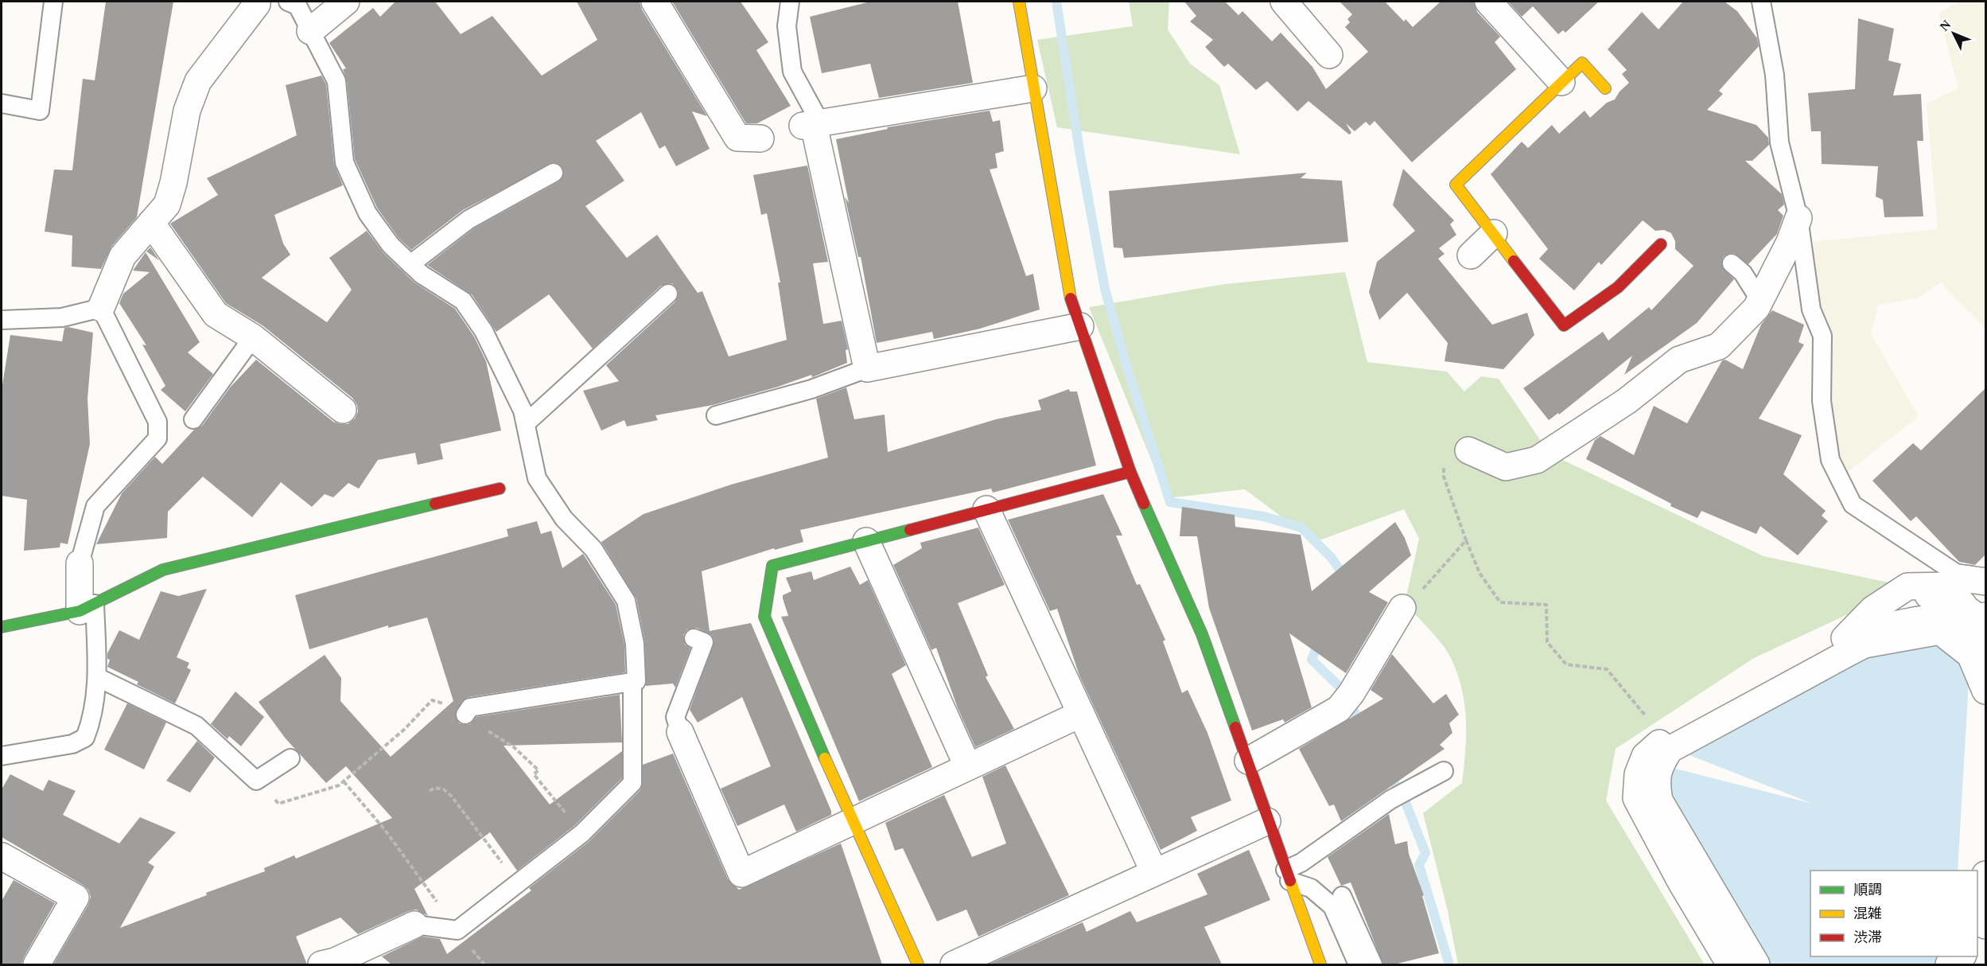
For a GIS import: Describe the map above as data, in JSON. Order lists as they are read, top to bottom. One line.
{"legend":["順調","混雑","渋滞"],"north":"top left"}
